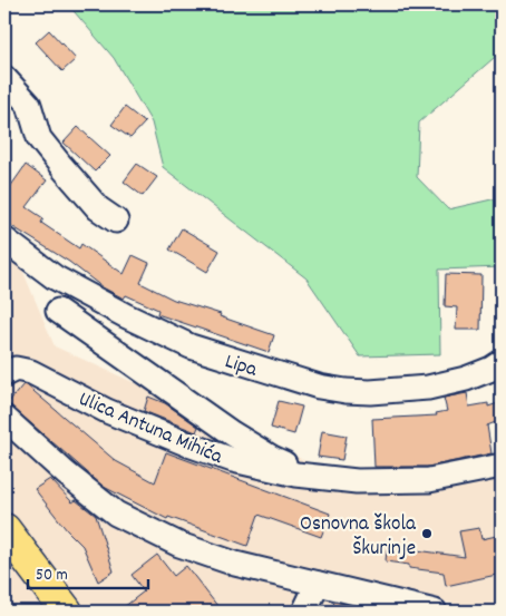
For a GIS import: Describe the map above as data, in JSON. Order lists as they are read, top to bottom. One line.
{"streets":{"street":["Lipa","Ulica Antuna Mihića"]},"places":["Osnovna škola Škurinje"],"scale_bar":"50 m"}
